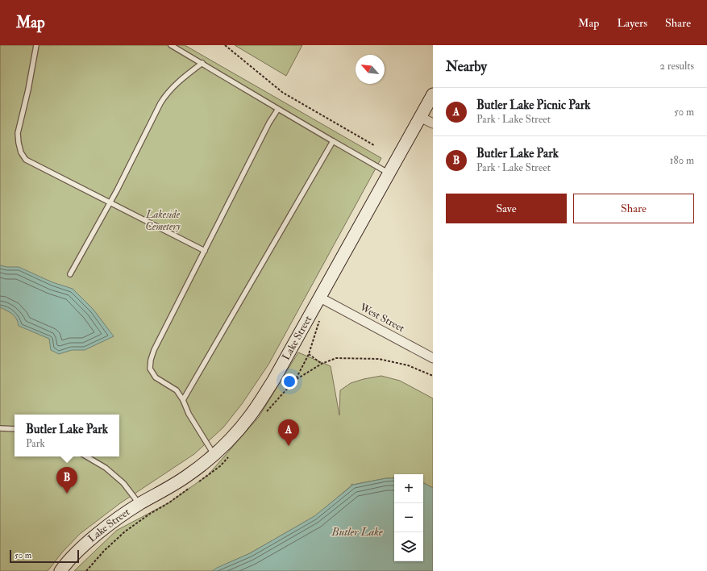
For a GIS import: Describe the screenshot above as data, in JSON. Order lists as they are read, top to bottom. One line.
{"streets":{"street":["West Street","Lake Street"]},"crossings":[["West Street","Lake Street"]],"water":["Butler Lake"],"parks":["Lakeside Cemetery"],"scale_bar":"50 m","north":"top left","page":{"header":"Map","nav":["Map","Layers","Share"],"heading":["Nearby","2 results"],"list":[{"mark":"A","name":"Butler Lake Picnic Park","note":"Park · Lake Street","value":"50 m"},{"mark":"B","name":"Butler Lake Park","note":"Park · Lake Street","value":"180 m"}],"buttons":["Save","Share"],"popup":["Butler Lake Park","Park"],"pins":["A","B"],"map_buttons":["+","−"],"scale":"50 m"}}
